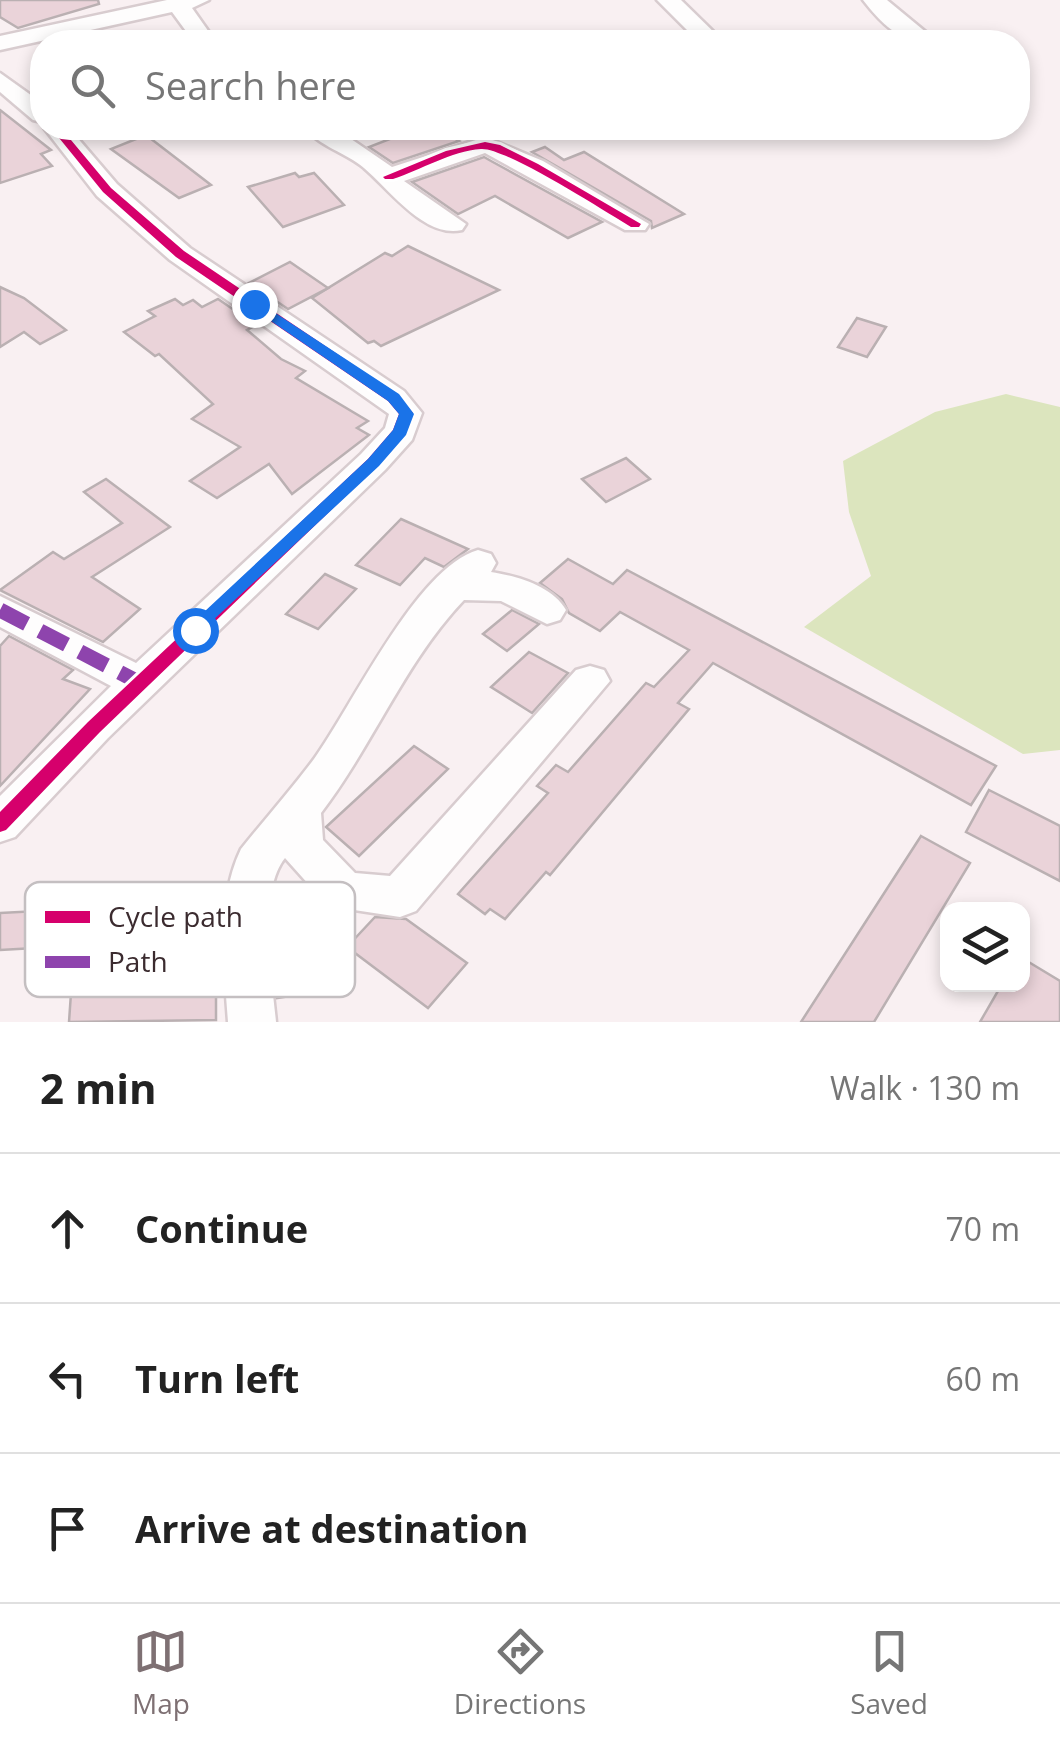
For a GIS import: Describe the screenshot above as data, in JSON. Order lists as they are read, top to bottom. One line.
{"legend":["Cycle path","Path"],"page":{"search":"Search here","heading":["2 min","Walk · 130 m"],"list":[["Continue","70 m"],["Turn left","60 m"],"Arrive at destination"],"nav":["Map","Directions","Saved"]}}
